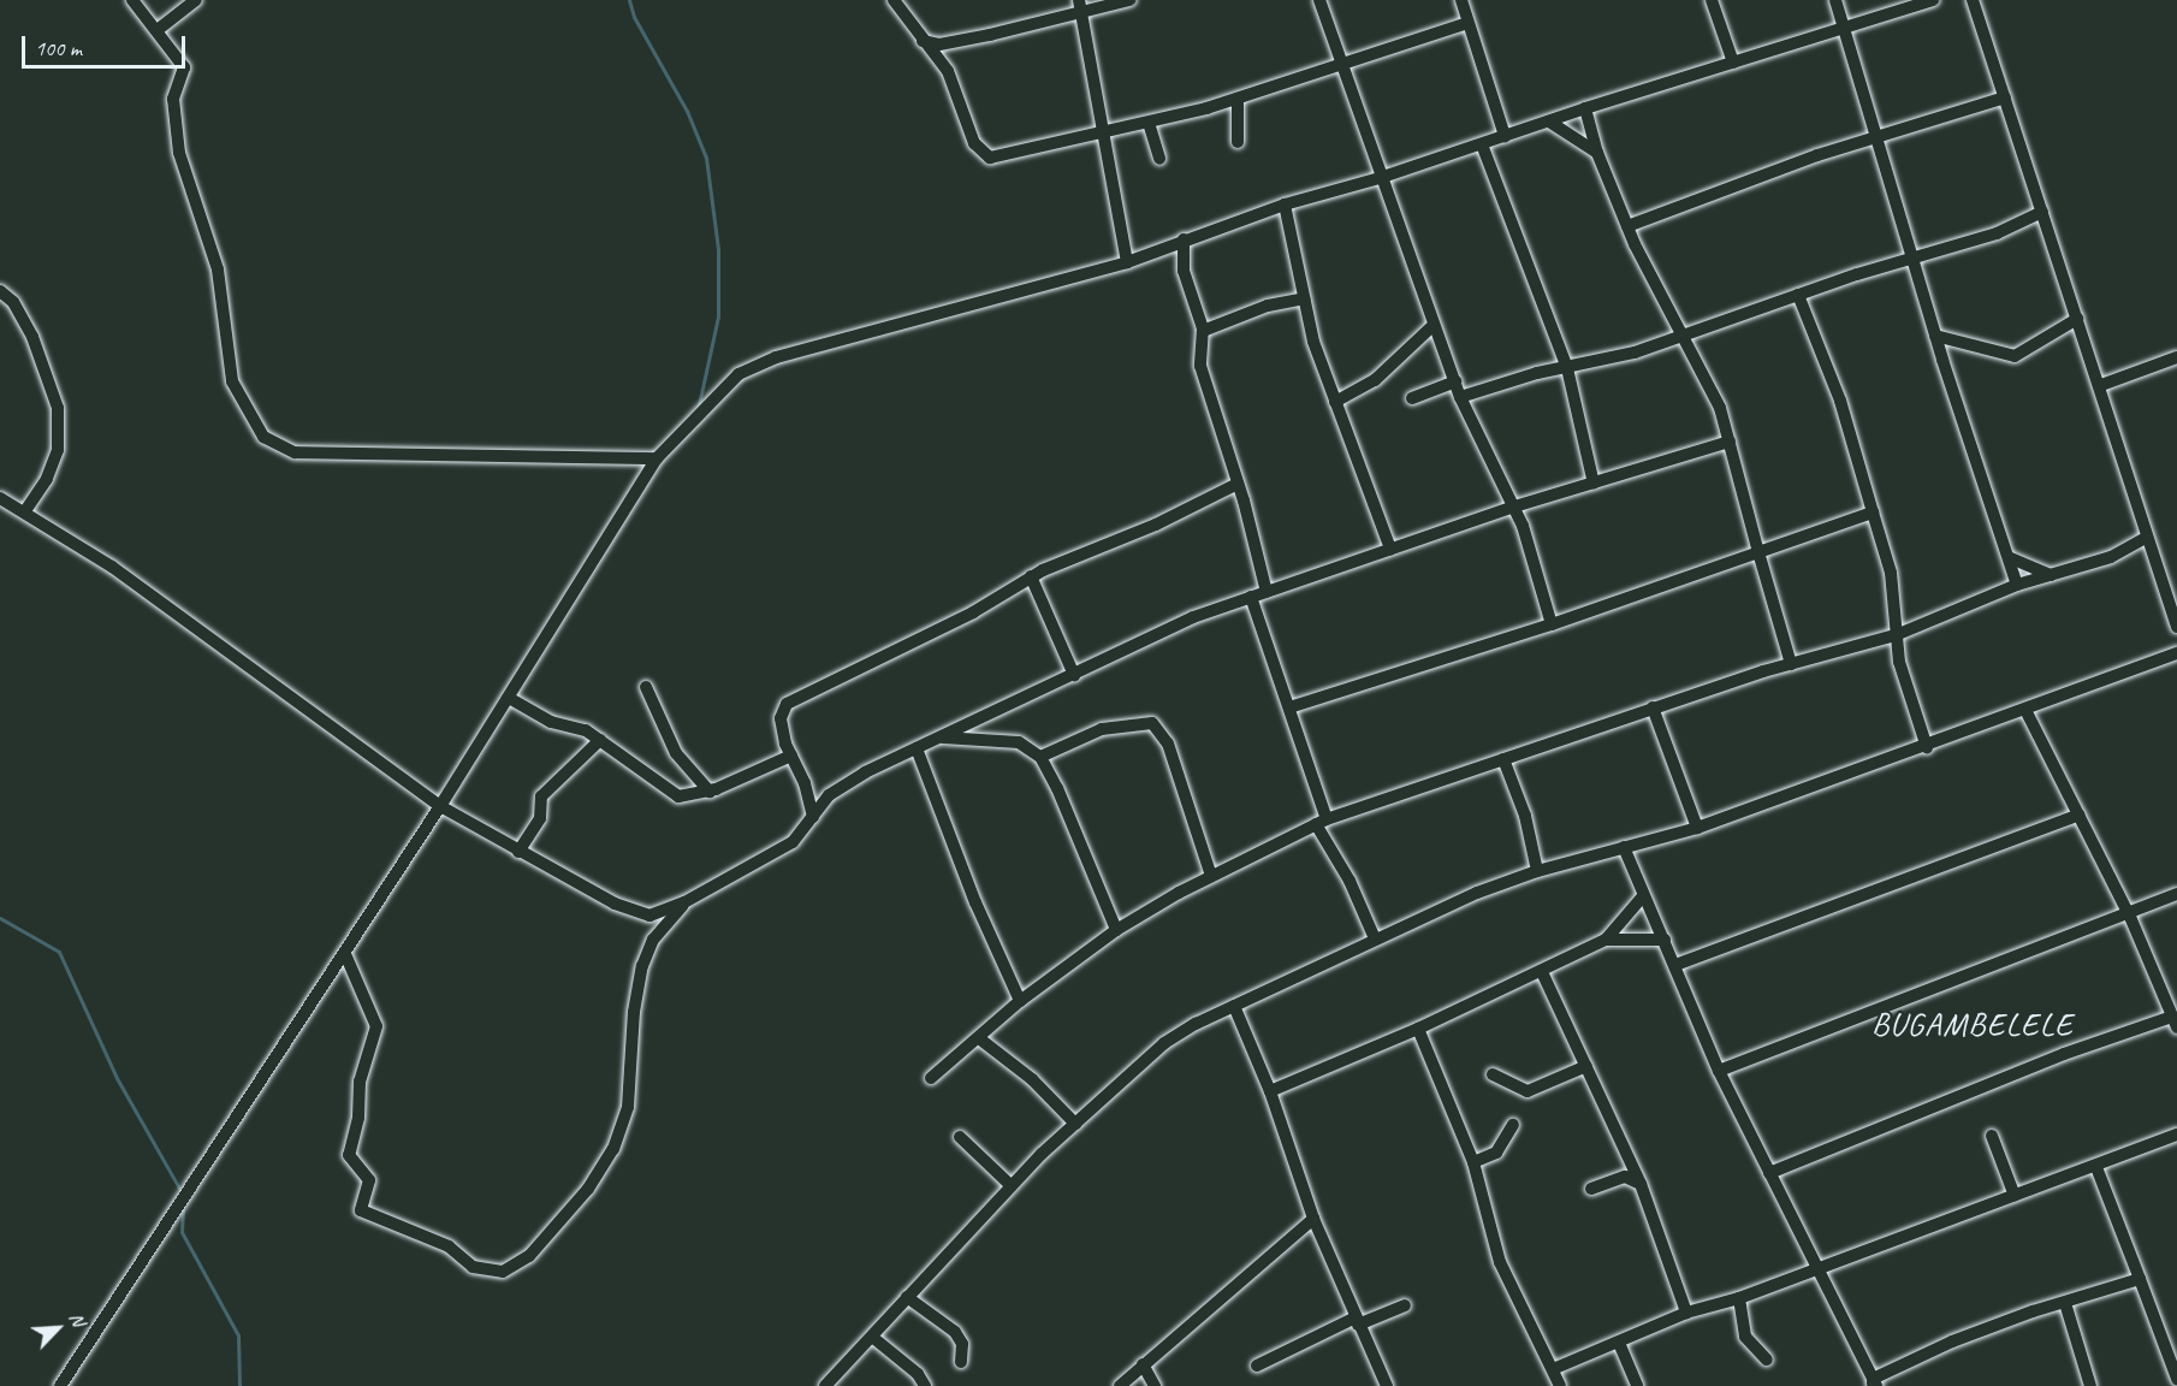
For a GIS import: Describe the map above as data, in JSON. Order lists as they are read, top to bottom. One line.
{"districts":["BUGAMBELELE"],"scale_bar":"100 m","north":"top right"}
